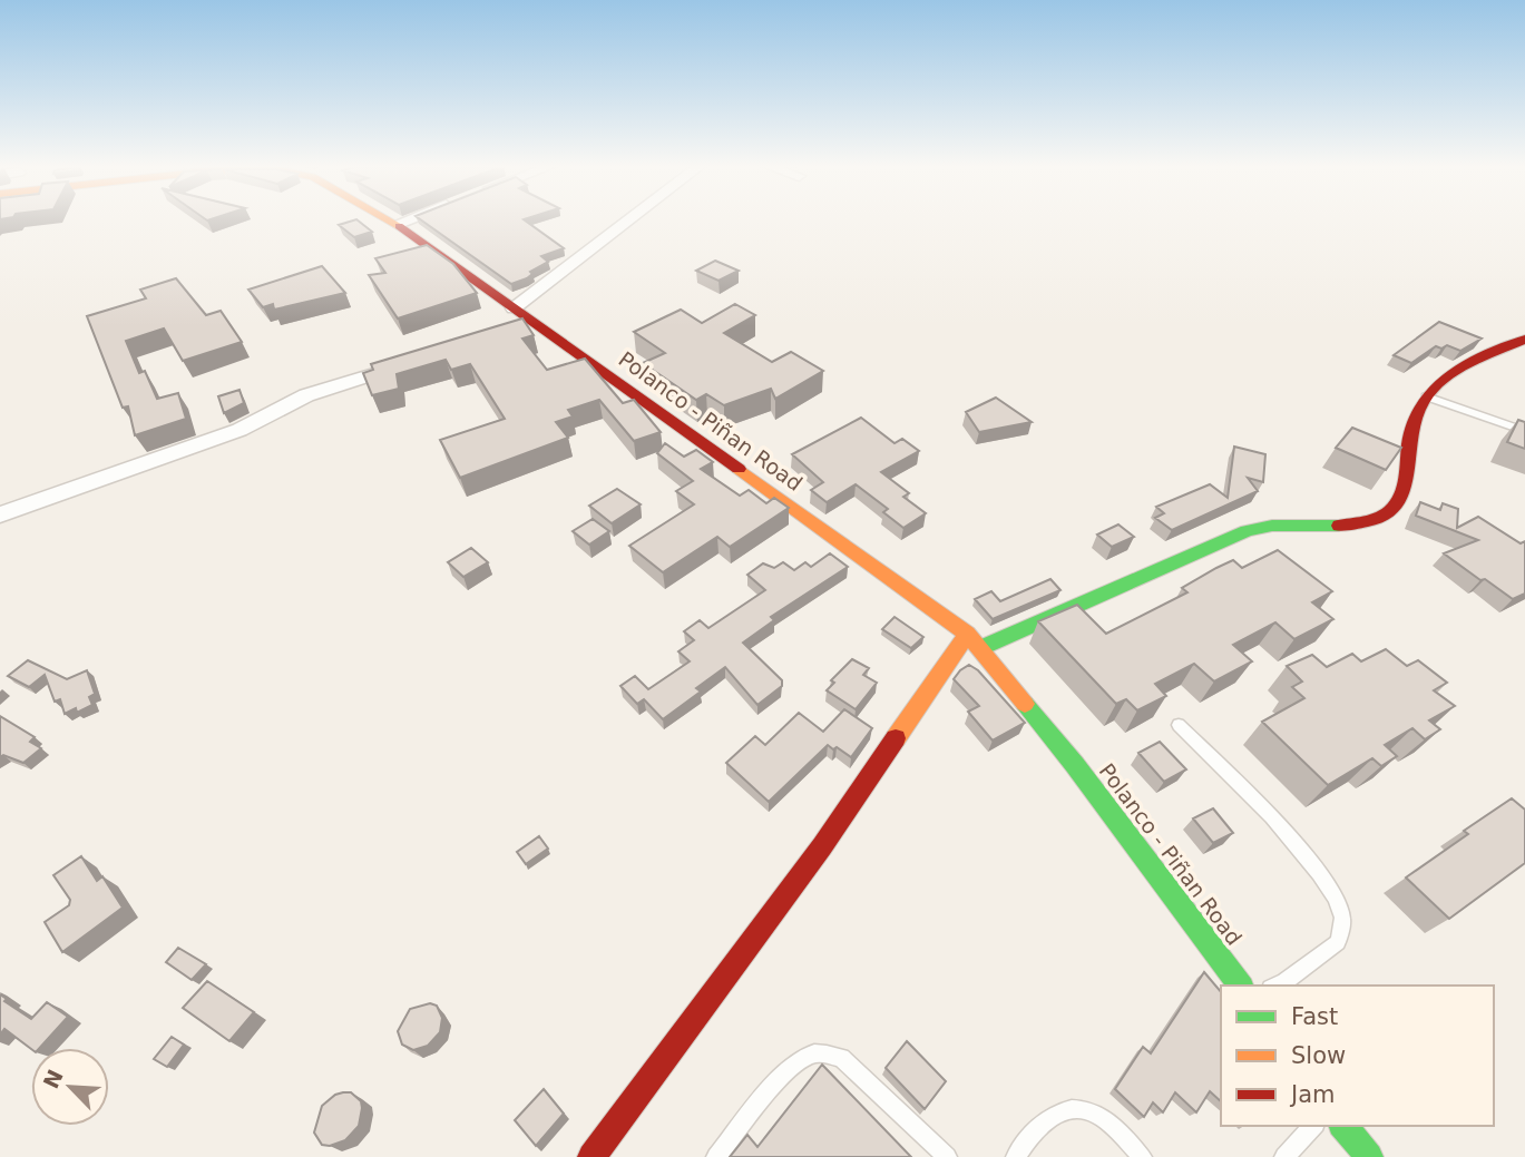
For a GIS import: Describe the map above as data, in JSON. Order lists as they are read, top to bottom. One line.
{"streets":{"main road":["Polanco - Piñan Road"]},"legend":["Fast","Slow","Jam"],"north":"top left"}
